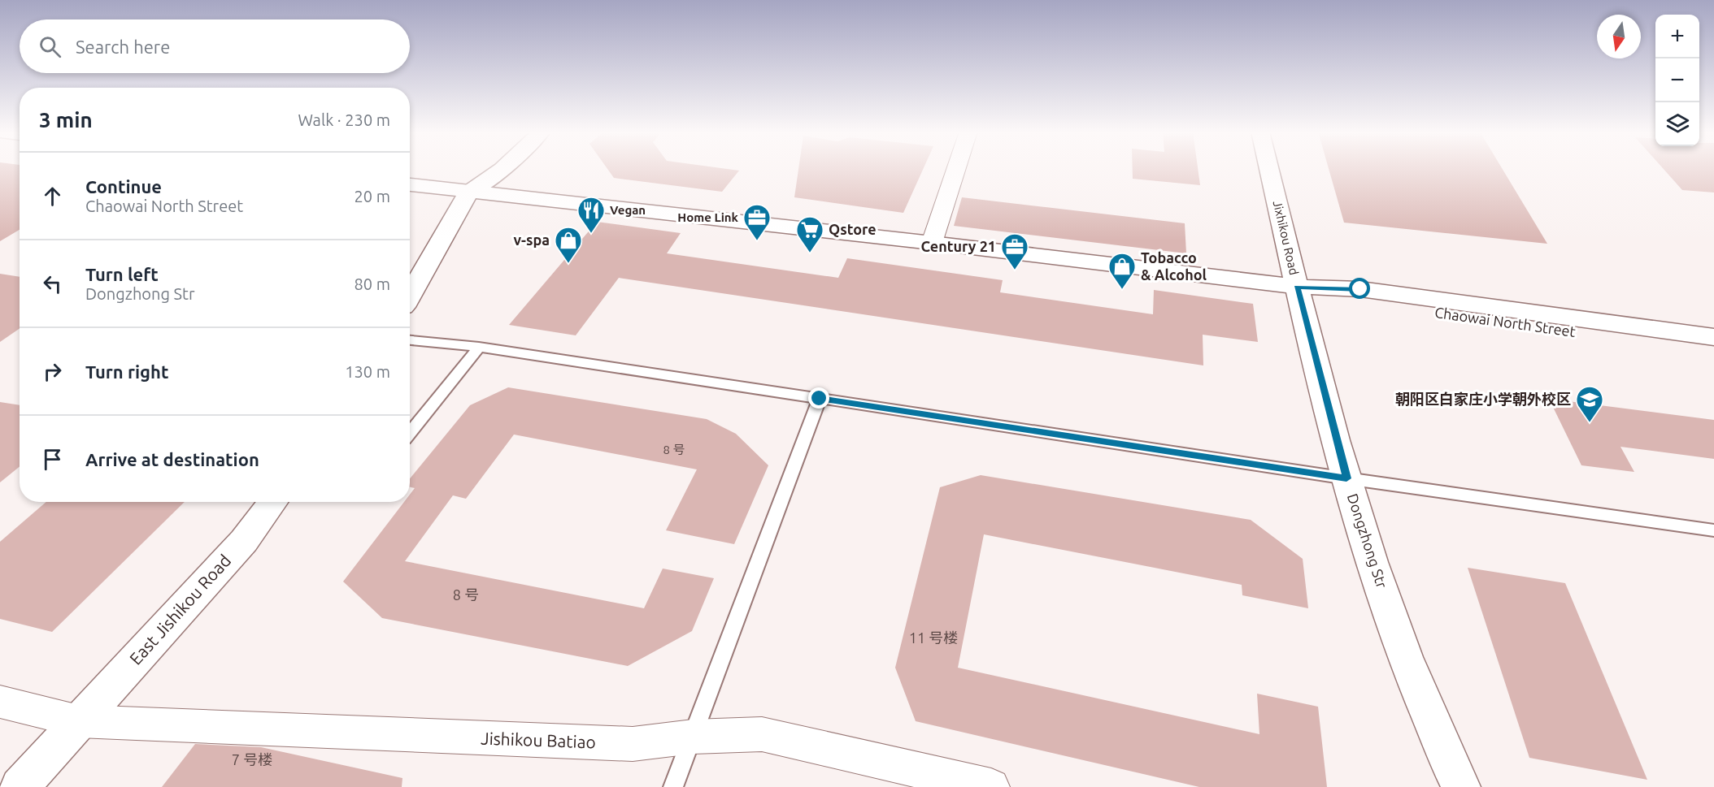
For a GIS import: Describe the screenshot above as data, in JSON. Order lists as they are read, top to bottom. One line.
{"streets":{"street":["Jixhikou Road","Chaowai North Street","Dongzhong Str","East Jishikou Road","Jishikou Batiao"]},"crossings":[["Jixhikou Road","Chaowai North Street"],["Jixhikou Road","Dongzhong Str"],["Chaowai North Street","Dongzhong Str"],["East Jishikou Road","Jishikou Batiao"]],"places":{"restaurant":["Vegan"],"office":["Home Link","Century 21"],"supermarket":["Qstore"],"shop":["v-spa","Tobacco & Alcohol"],"school or university":["朝阳区白家庄小学朝外校区"]},"house_numbers":["8 号","8 号","11 号楼","7 号楼"],"north":"bottom","page":{"map_buttons":["+","−"],"search":"Search here","heading":["3 min","Walk · 230 m"],"list":[["Continue","Chaowai North Street","20 m"],["Turn left","Dongzhong Str","80 m"],["Turn right","130 m"],"Arrive at destination"]}}
